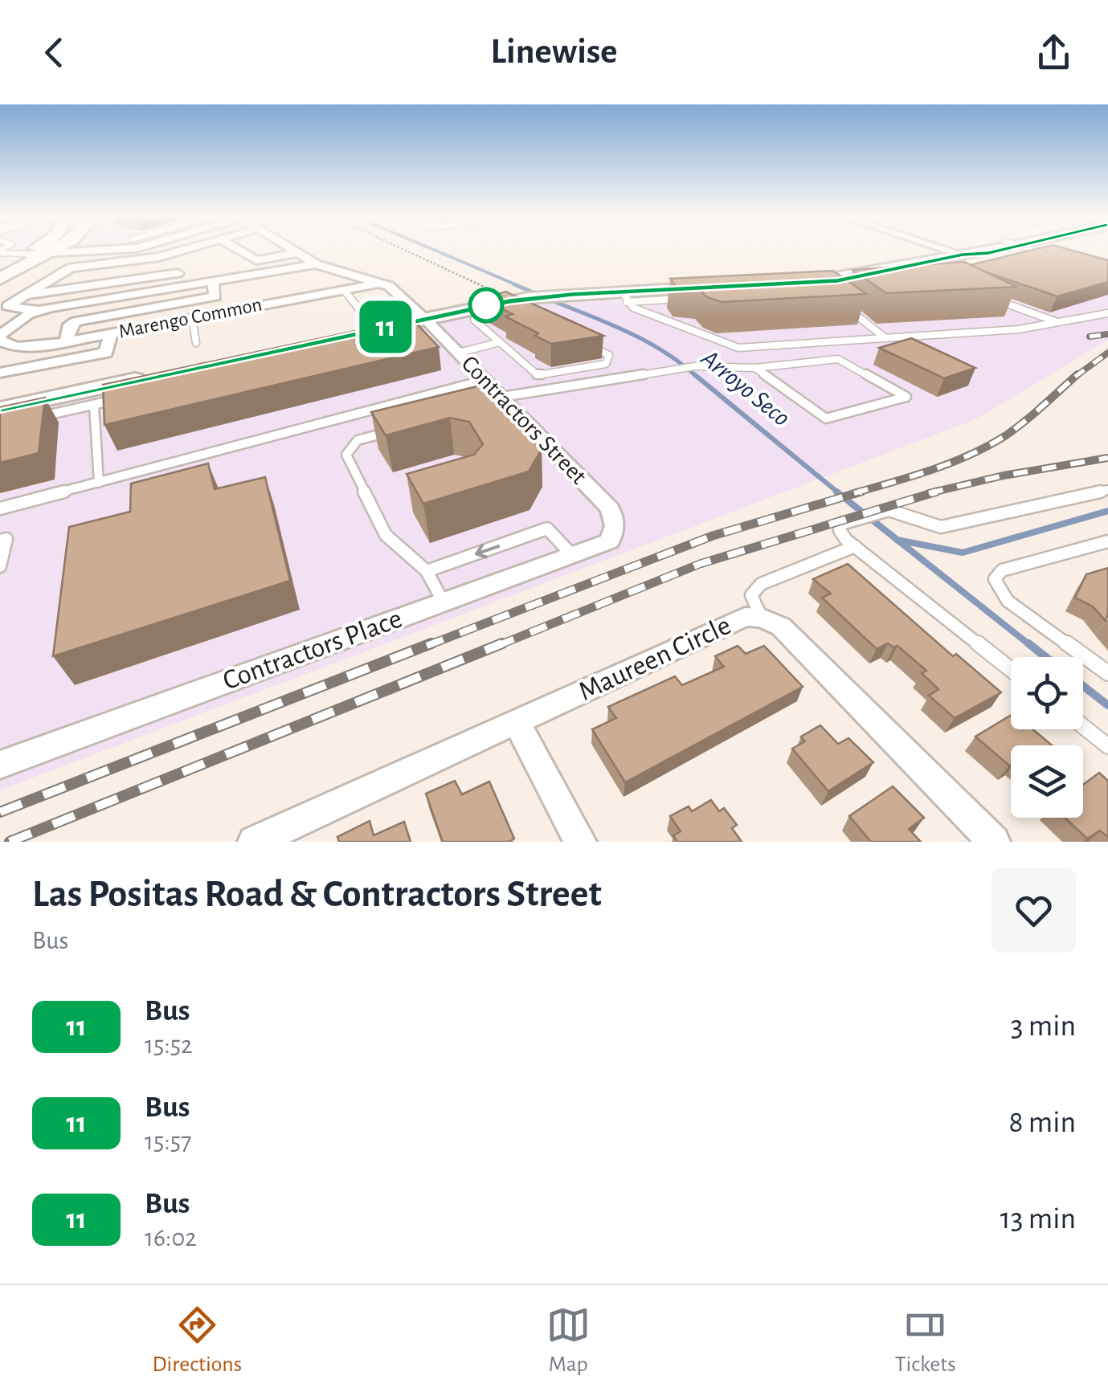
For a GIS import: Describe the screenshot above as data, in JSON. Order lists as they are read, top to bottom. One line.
{"streets":{"street":["Marengo Common","Contractors Street","Contractors Place","Maureen Circle"]},"crossings":[["Marengo Common","Contractors Street"],["Contractors Street","Contractors Place"]],"water":["Arroyo Seco"],"lines":["bus line 11"],"page":{"header":"Linewise","on_map":"11","heading":["Las Positas Road & Contractors Street","Bus"],"list":[{"mark":"11","name":"Bus","note":"15:52","value":"3 min"},{"mark":"11","name":"Bus","note":"15:57","value":"8 min"},{"mark":"11","name":"Bus","note":"16:02","value":"13 min"}],"tabs":["Directions","Map","Tickets"]}}
